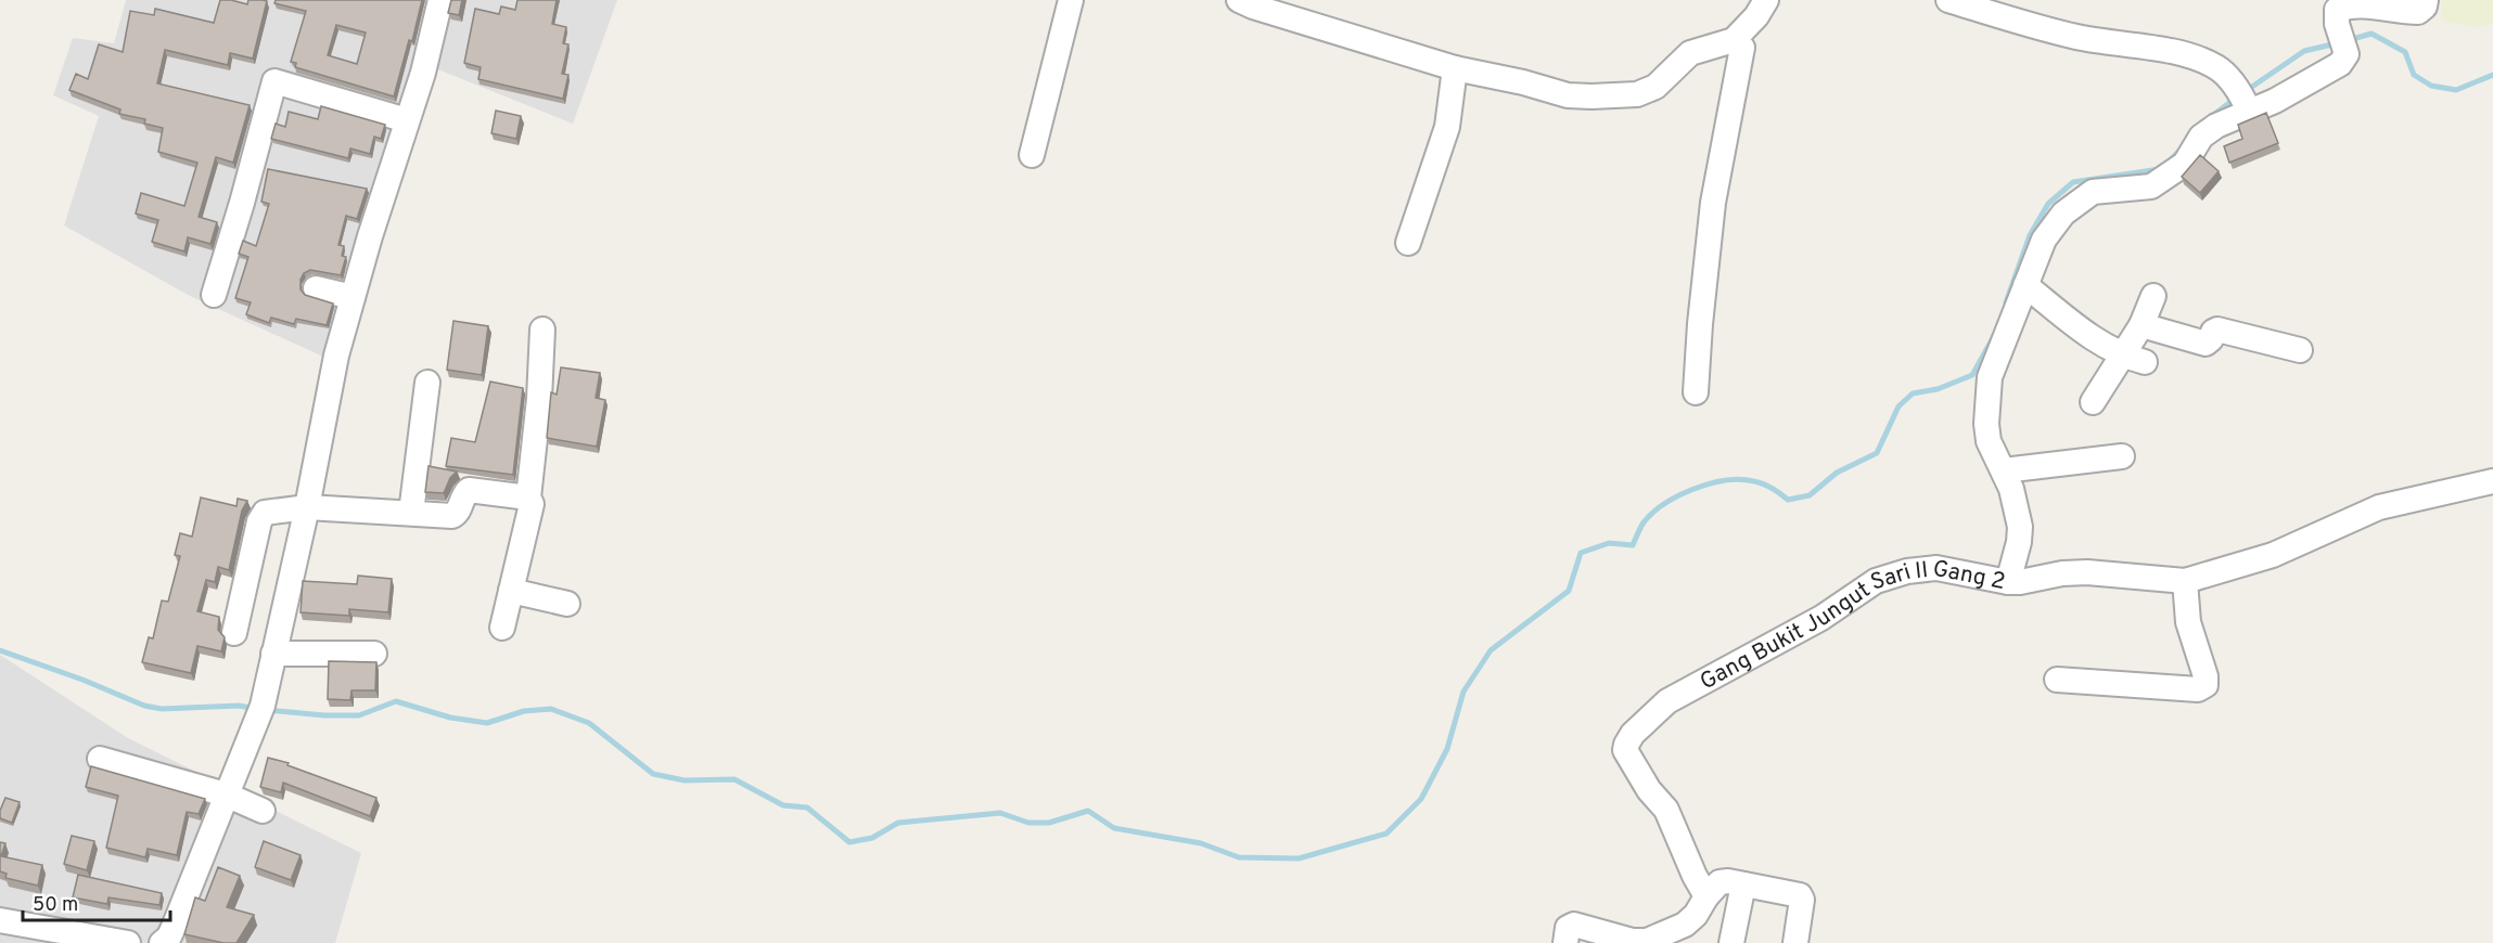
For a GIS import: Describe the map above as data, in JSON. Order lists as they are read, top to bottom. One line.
{"streets":{"street":["Gang Bukit Jungut Sari II Gang 2"]},"scale_bar":"50 m"}
